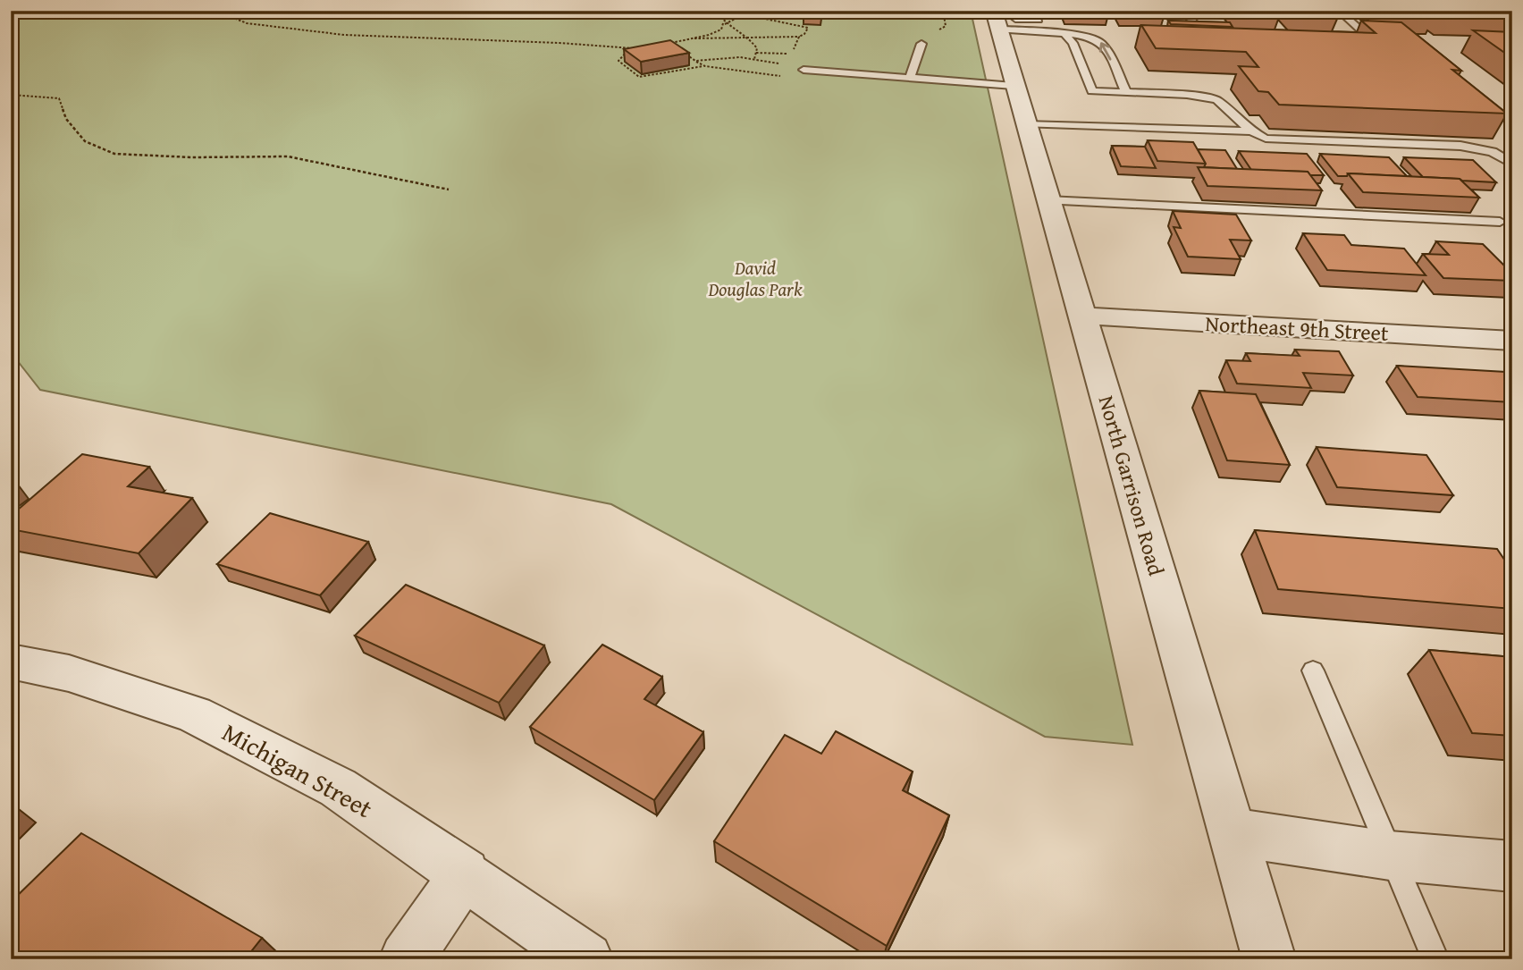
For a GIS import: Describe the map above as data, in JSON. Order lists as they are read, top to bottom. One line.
{"streets":{"street":["Northeast 9th Street","North Garrison Road","Michigan Street"]},"crossings":[["Northeast 9th Street","North Garrison Road"]],"parks":["David Douglas Park"]}
